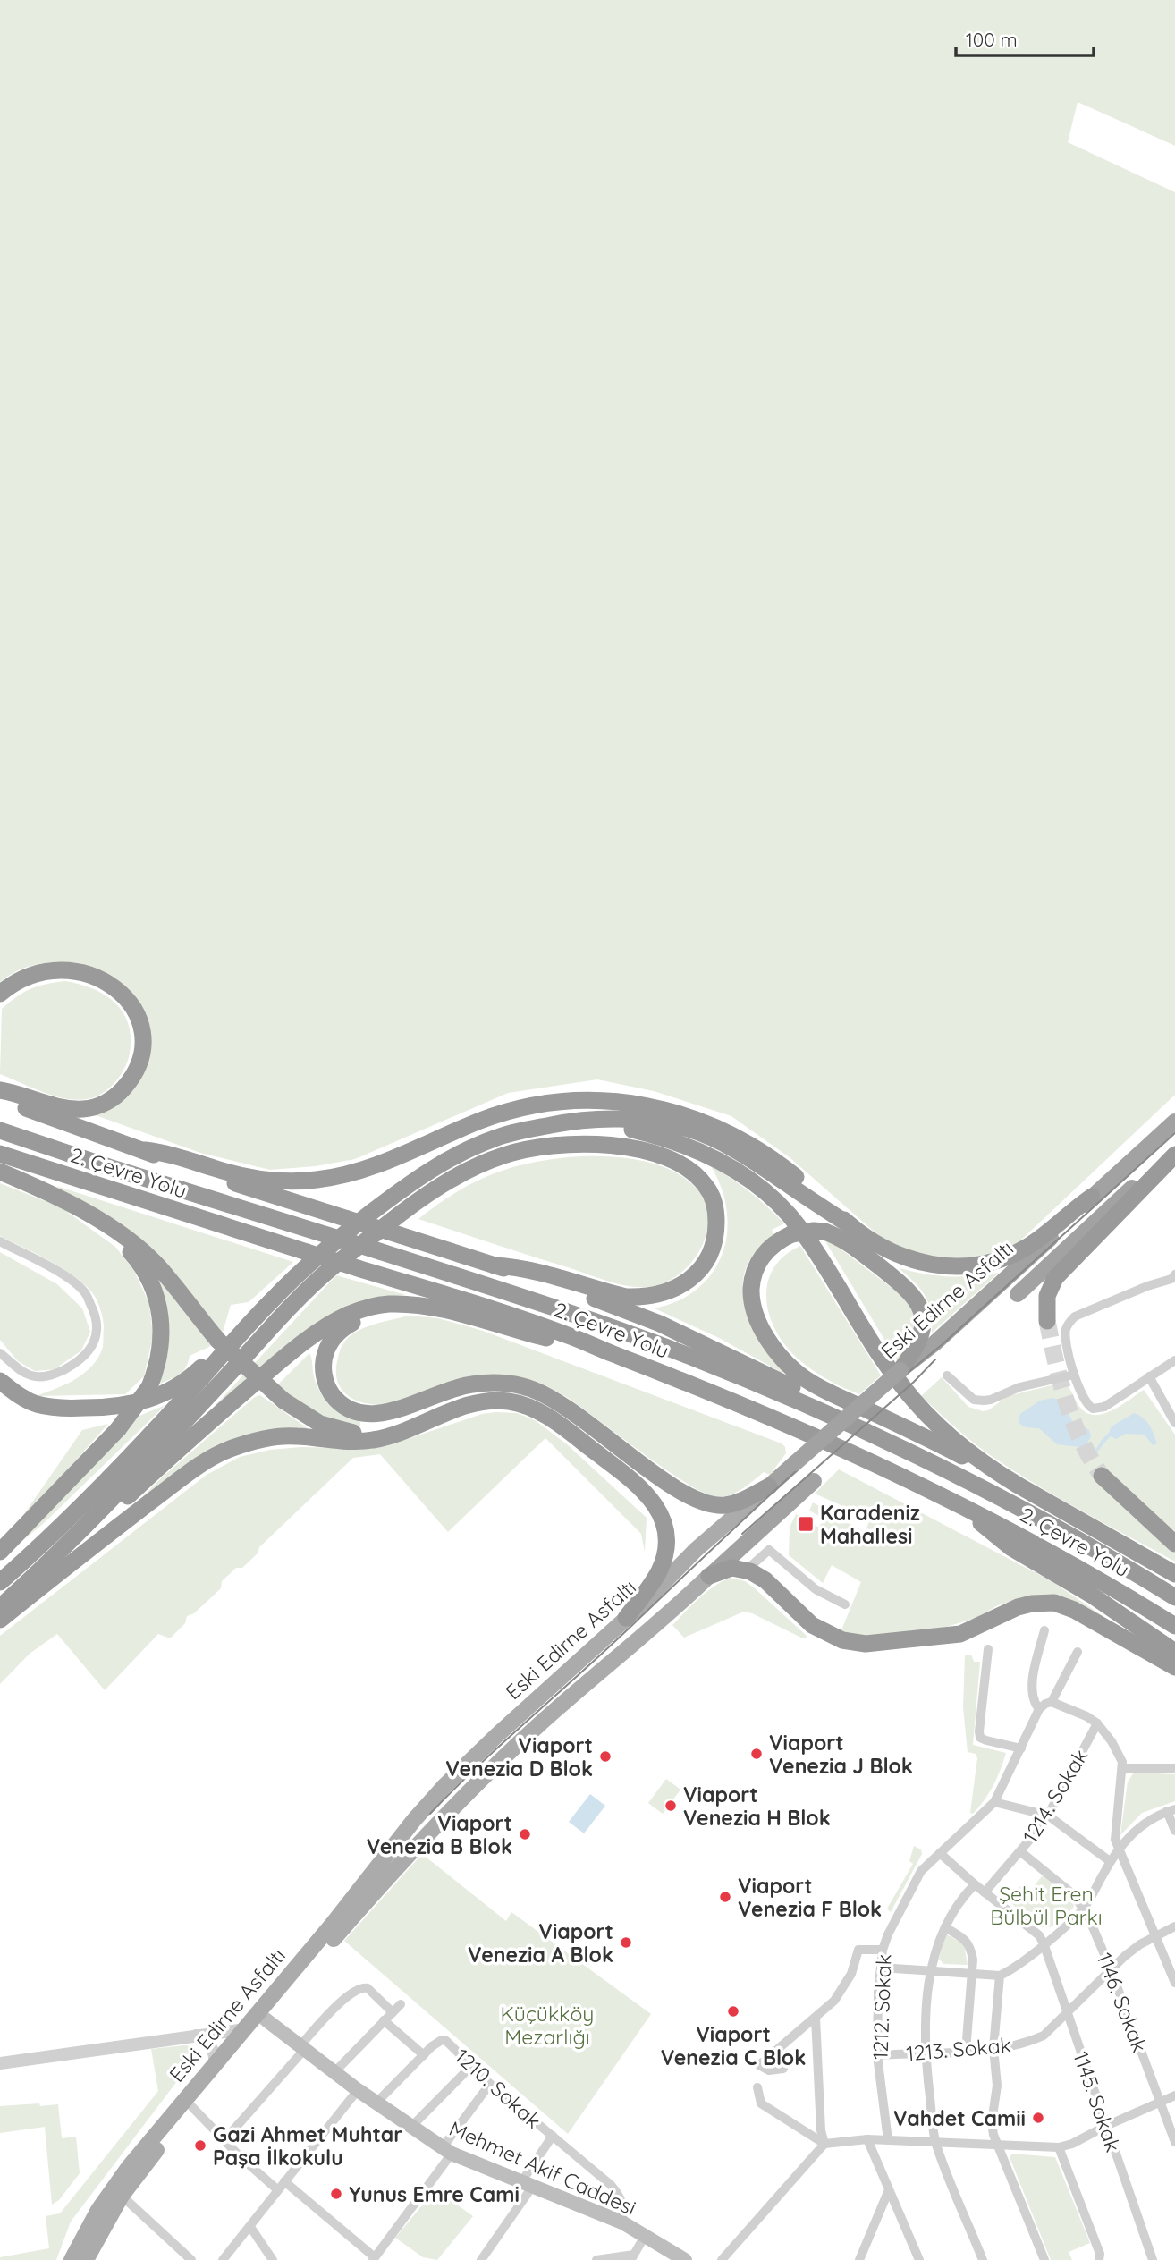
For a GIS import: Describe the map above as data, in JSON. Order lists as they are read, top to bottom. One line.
{"streets":{"highway":["2. Çevre Yolu","Eski Edirne Asfaltı"],"main road":["Mehmet Akif Caddesi"],"street":["1214. Sokak","1146. Sokak","1212. Sokak","1213. Sokak","1210. Sokak","1145. Sokak"]},"crossings":[["Eski Edirne Asfaltı","Mehmet Akif Caddesi"],["1214. Sokak","1146. Sokak"],["1146. Sokak","1213. Sokak"],["1212. Sokak","1213. Sokak"],["1213. Sokak","1145. Sokak"],["1210. Sokak","Mehmet Akif Caddesi"]],"parks":["Şehit Eren Bülbül Parkı","Küçükköy Mezarlığı"],"places":{"transit":["Karadeniz Mahallesi"],"other":["Viaport Venezia J Blok","Viaport Venezia D Blok","Viaport Venezia H Blok","Viaport Venezia B Blok","Viaport Venezia F Blok","Viaport Venezia A Blok","Viaport Venezia C Blok","Vahdet Camii","Gazi Ahmet Muhtar Paşa İlkokulu","Yunus Emre Cami"]},"scale_bar":"100 m"}
